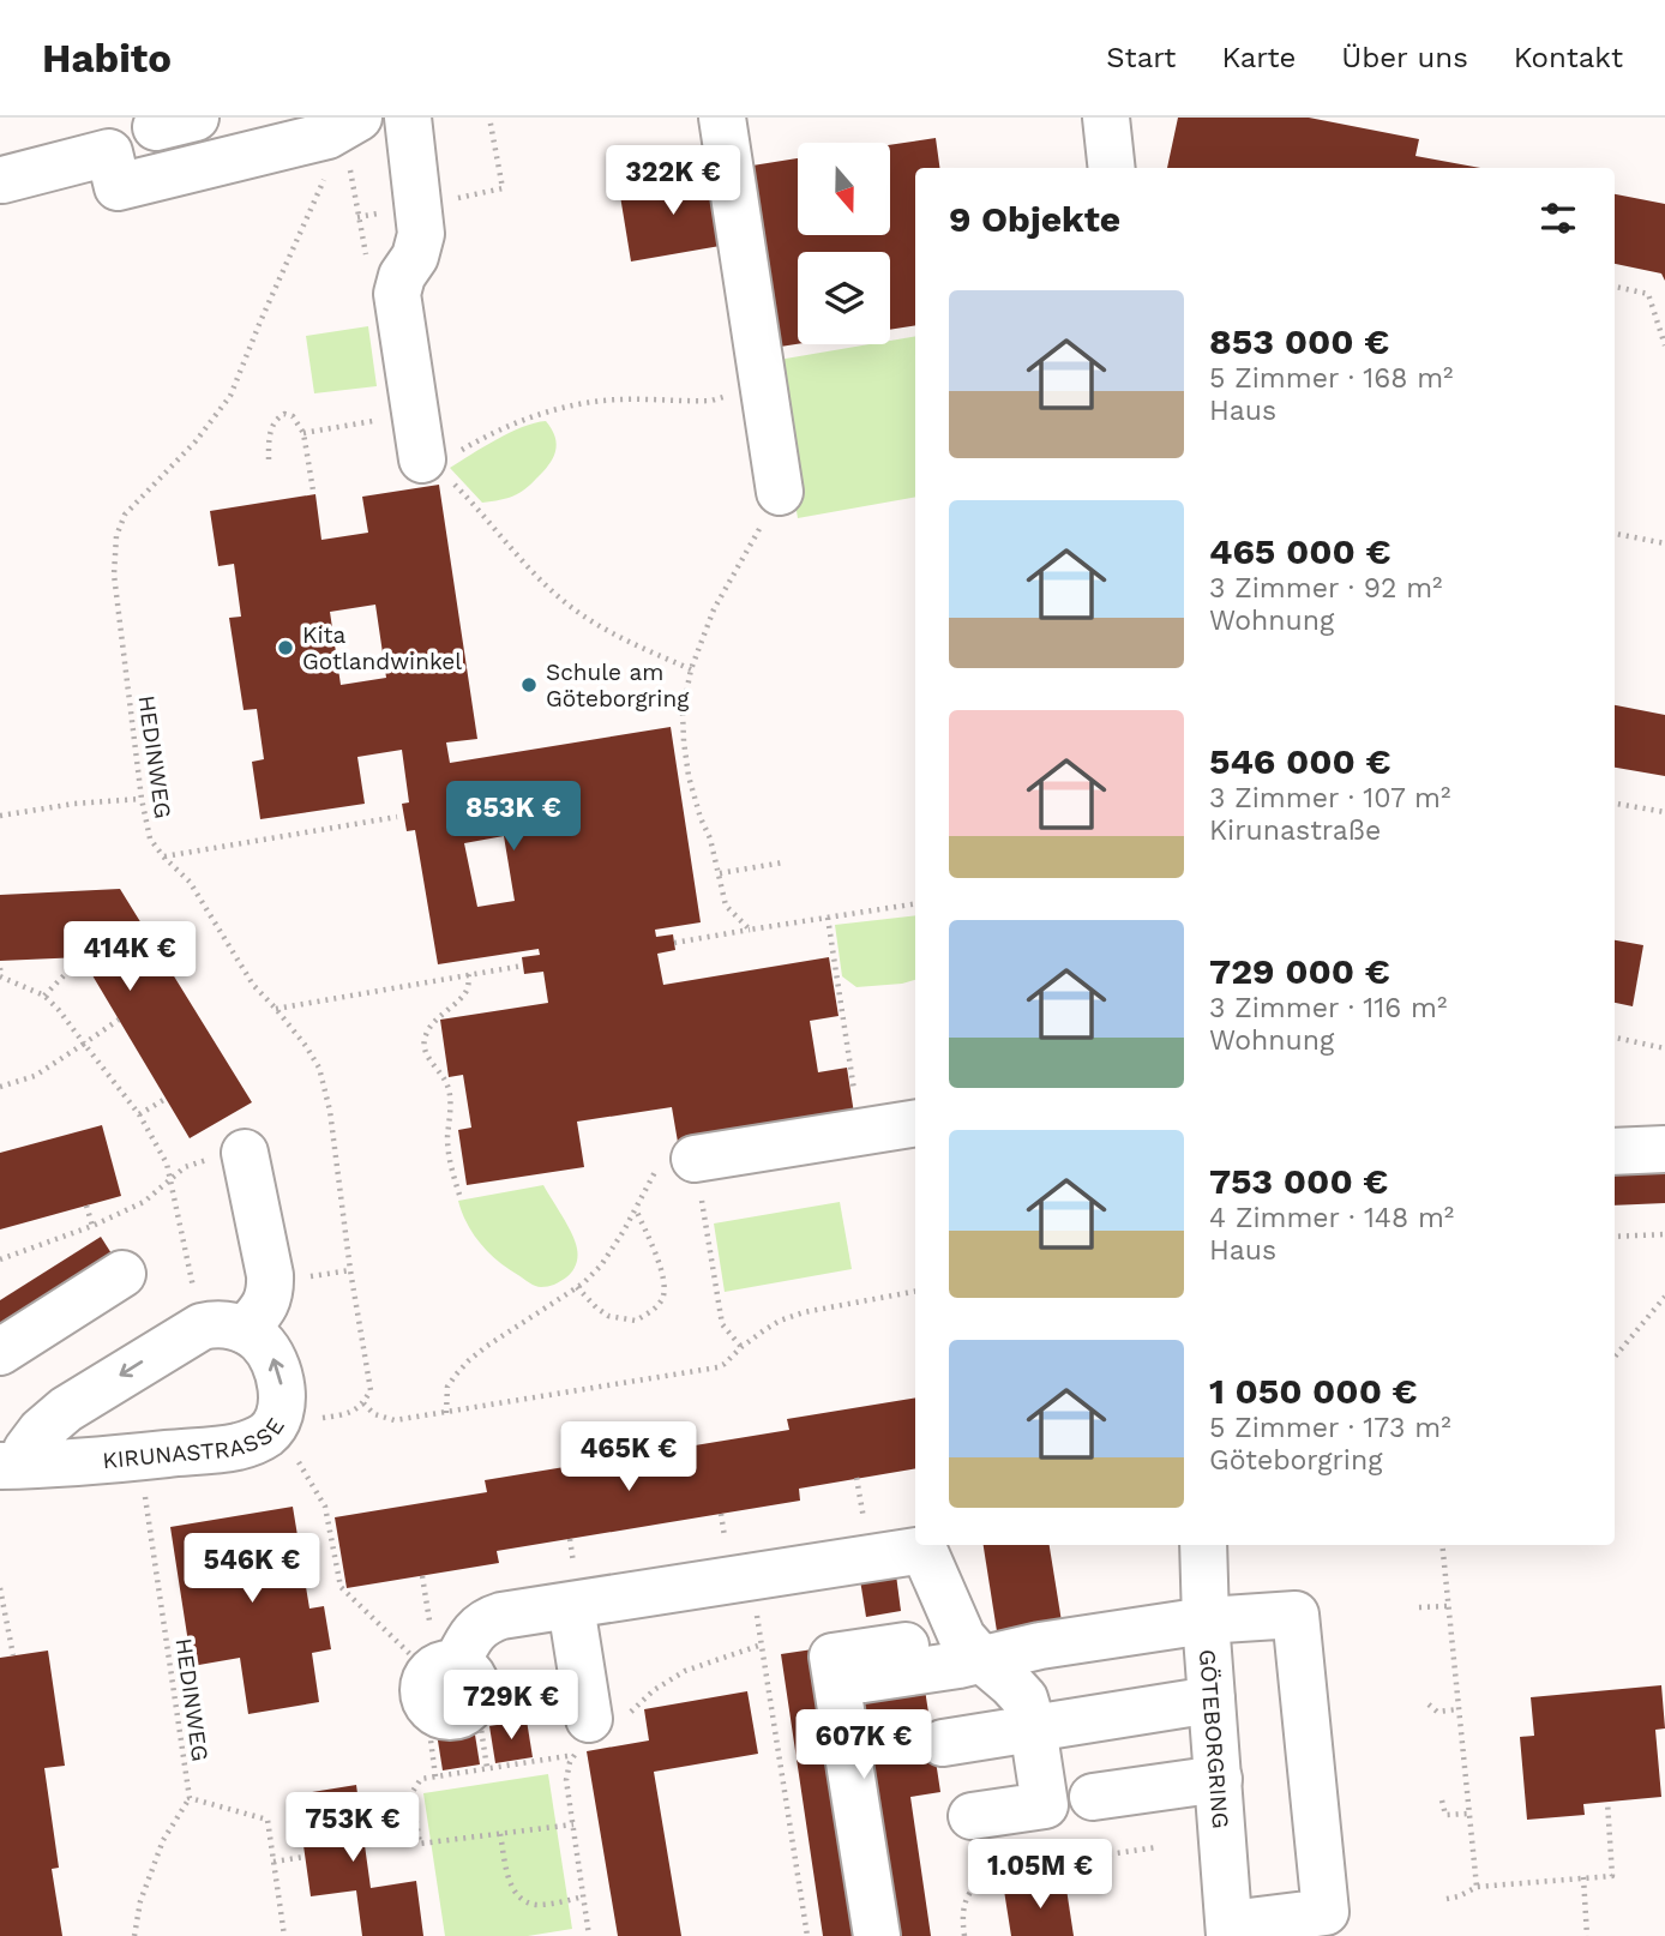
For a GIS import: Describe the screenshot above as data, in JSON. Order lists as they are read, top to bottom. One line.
{"streets":{"street":["KIRUNASTRASSE","GÖTEBORGRING"],"path":["HEDINWEG"]},"crossings":[["HEDINWEG","KIRUNASTRASSE"]],"places":["Kita Gotlandwinkel","Schule am Göteborgring"],"north":"bottom","page":{"header":"Habito","nav":["Start","Karte","Über uns","Kontakt"],"price":["322K €","853K €","414K €","465K €","546K €","729K €","607K €","753K €","1.05M €"],"heading":"9 Objekte","list":[{"name":"853 000 €","note":"5 Zimmer · 168 m² · Haus"},{"name":"465 000 €","note":"3 Zimmer · 92 m² · Wohnung"},{"name":"546 000 €","note":"3 Zimmer · 107 m² · Kirunastraße"},{"name":"729 000 €","note":"3 Zimmer · 116 m² · Wohnung"},{"name":"753 000 €","note":"4 Zimmer · 148 m² · Haus"},{"name":"1 050 000 €","note":"5 Zimmer · 173 m² · Göteborgring"}]}}
